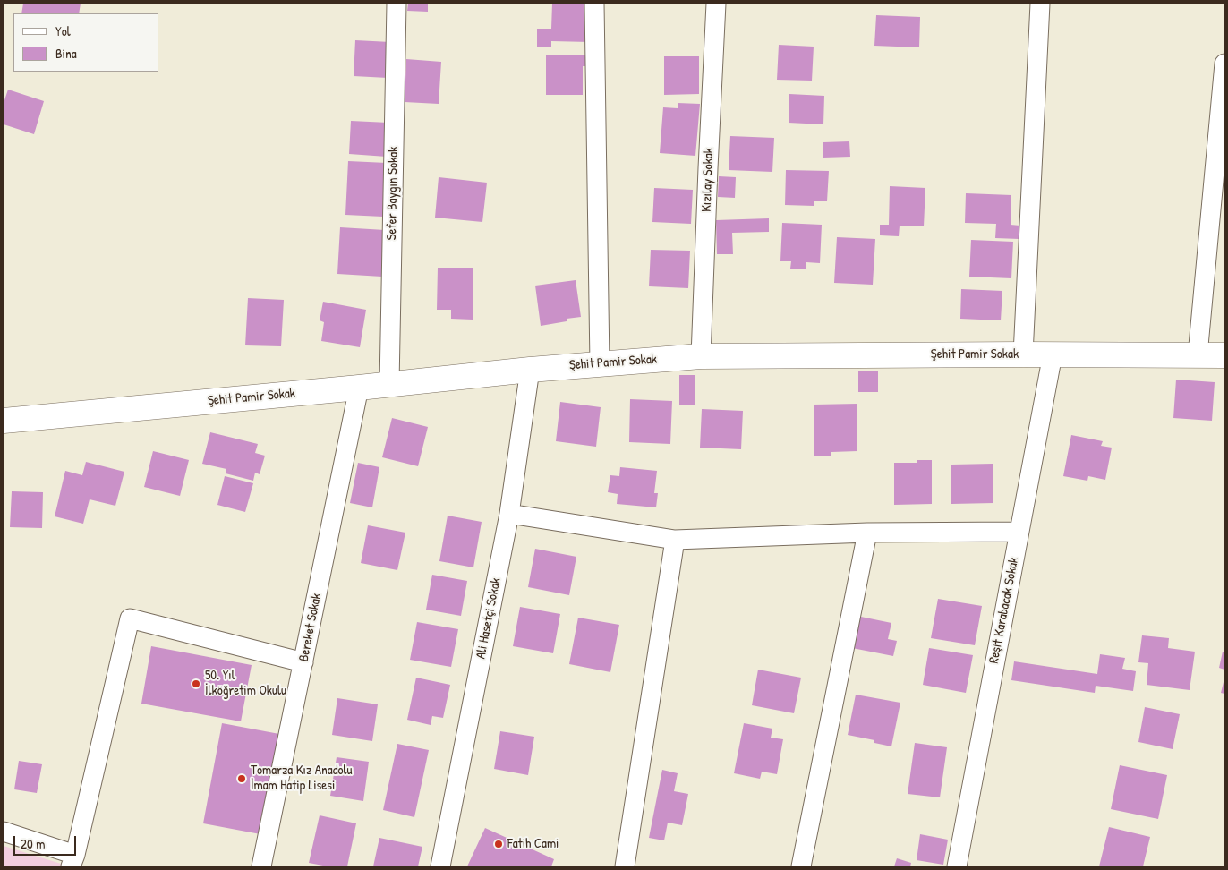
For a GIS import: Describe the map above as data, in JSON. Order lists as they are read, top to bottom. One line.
{"streets":{"street":["Kızılay Sokak","Sefer Baygın Sokak","Şehit Pamir Sokak","Reşit Karabacak Sokak","Ali Hasetçi Sokak","Bereket Sokak"]},"crossings":[["Kızılay Sokak","Şehit Pamir Sokak"],["Sefer Baygın Sokak","Şehit Pamir Sokak"],["Şehit Pamir Sokak","Reşit Karabacak Sokak"],["Şehit Pamir Sokak","Ali Hasetçi Sokak"],["Şehit Pamir Sokak","Bereket Sokak"]],"places":["50. Yıl İlköğretim Okulu","Tomarza Kız Anadolu İmam Hatip Lisesi","Fatih Cami"],"legend":["Yol","Bina"],"scale_bar":"20 m"}
